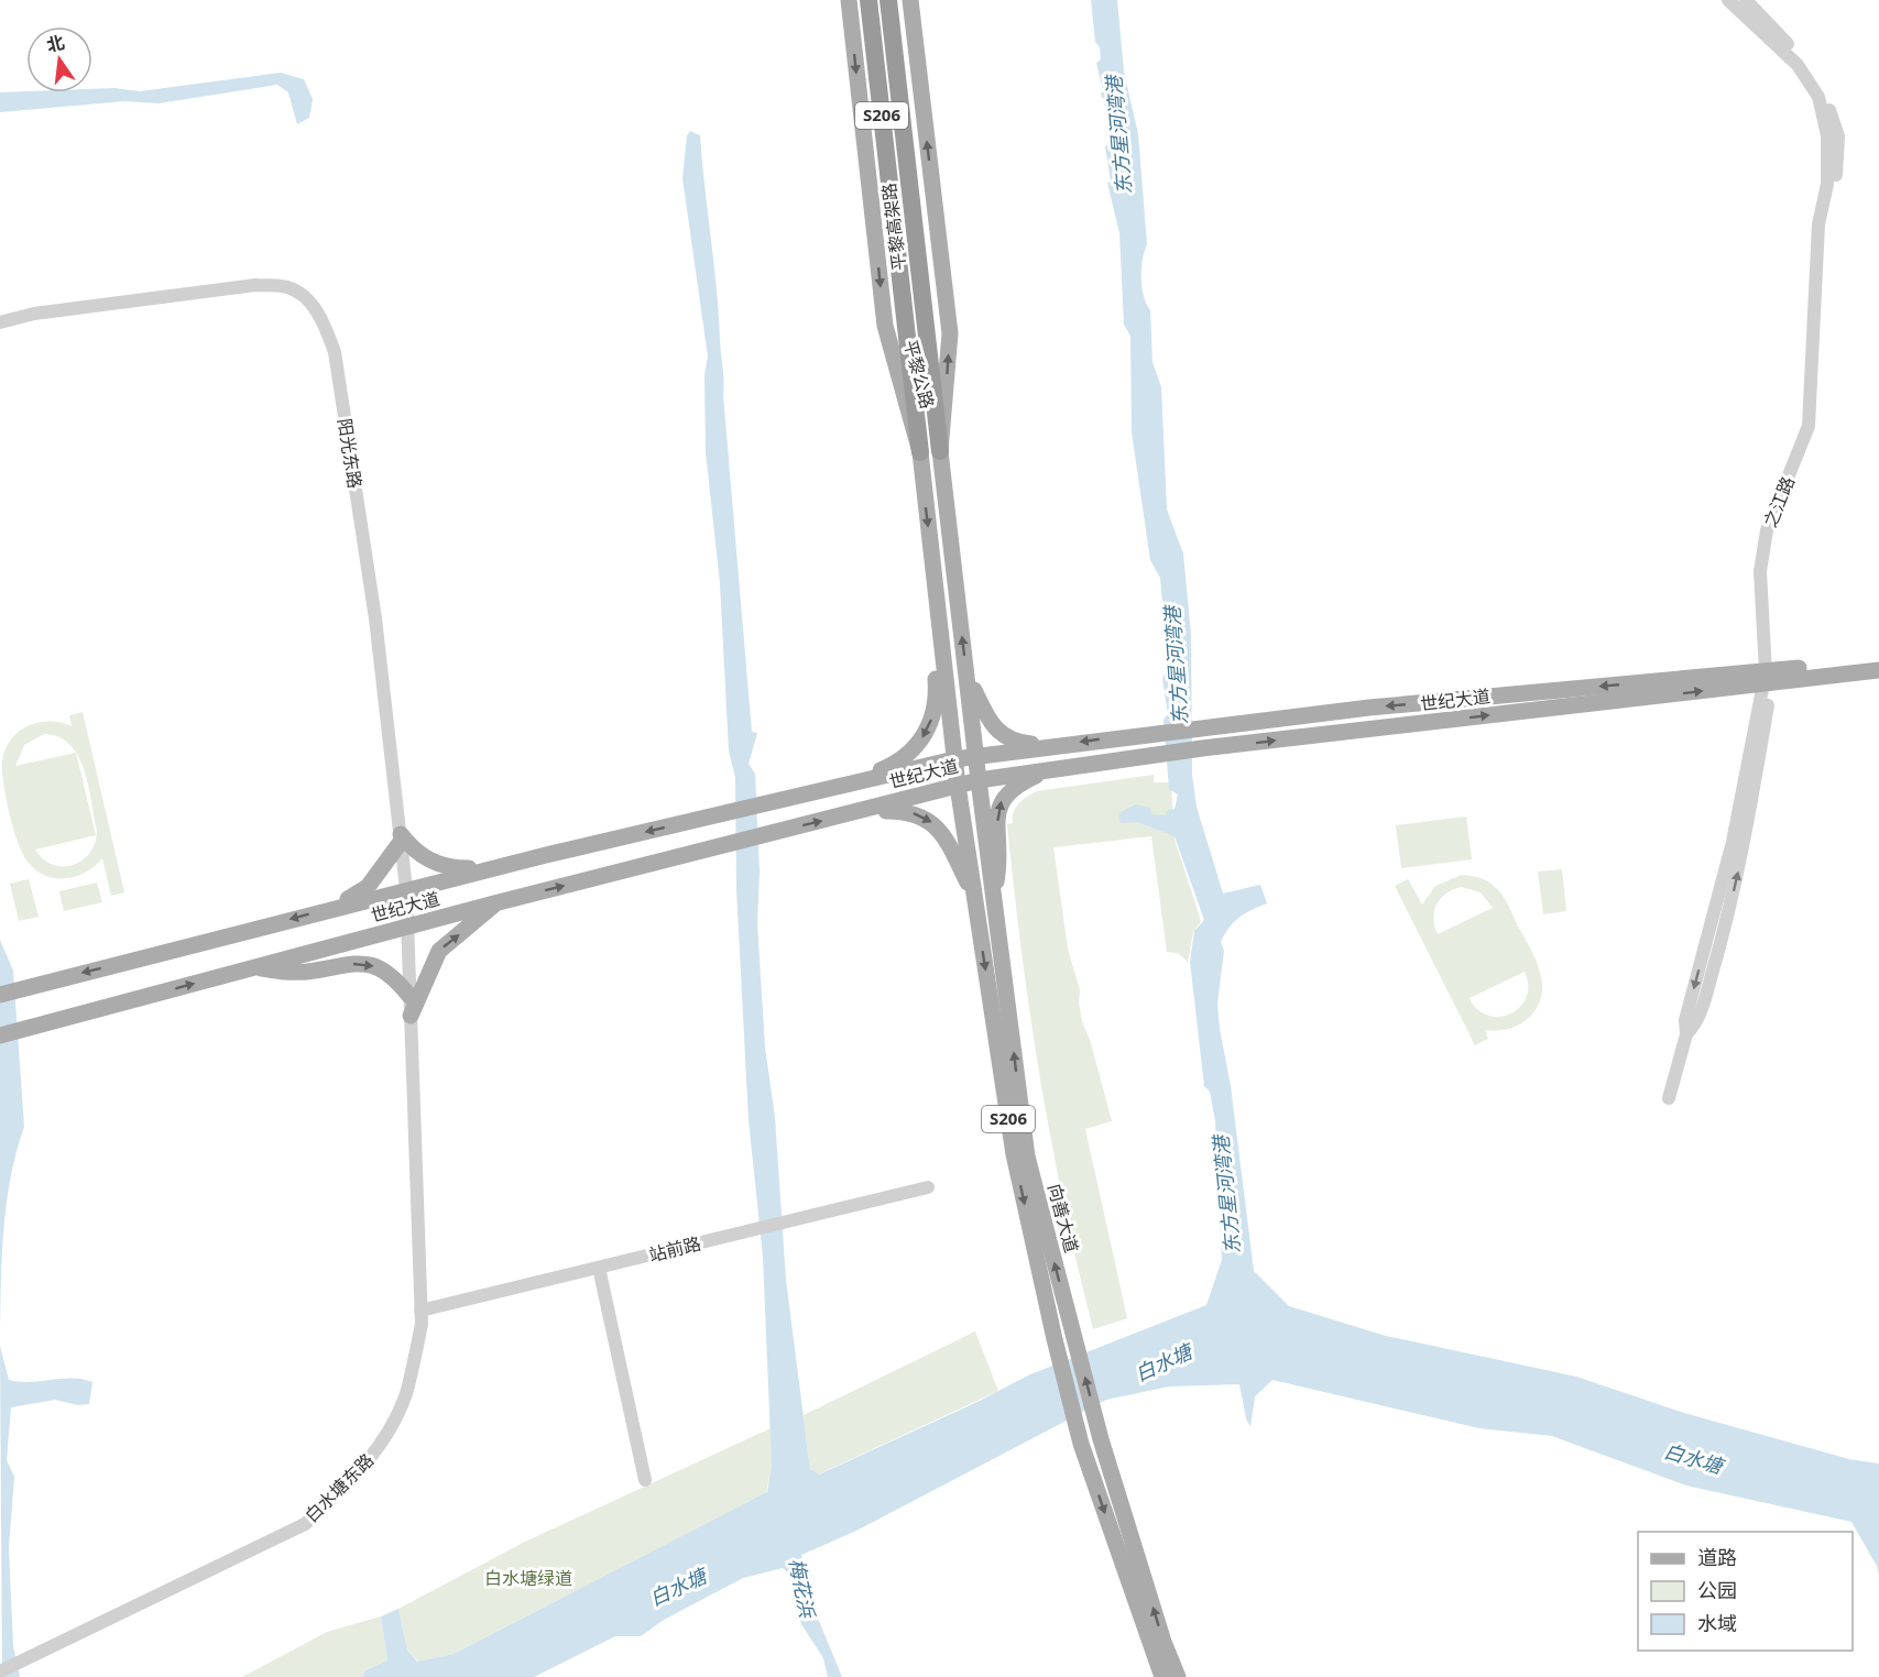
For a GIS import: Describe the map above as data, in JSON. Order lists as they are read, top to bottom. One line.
{"streets":{"highway":["S206","平黎高架路"],"main road":["平黎公路","世纪大道","向善大道"],"street":["阳光东路","之江路","站前路","白水塘东路"]},"crossings":[["平黎高架路","平黎公路"],["平黎公路","世纪大道"],["平黎公路","向善大道"],["阳光东路","世纪大道"],["阳光东路","白水塘东路"],["之江路","世纪大道"],["世纪大道","向善大道"],["世纪大道","白水塘东路"],["站前路","白水塘东路"]],"water":["东方星河湾港","白水塘","梅花浜"],"parks":["白水塘绿道"],"legend":["道路","公园","水域"],"north":"top"}
